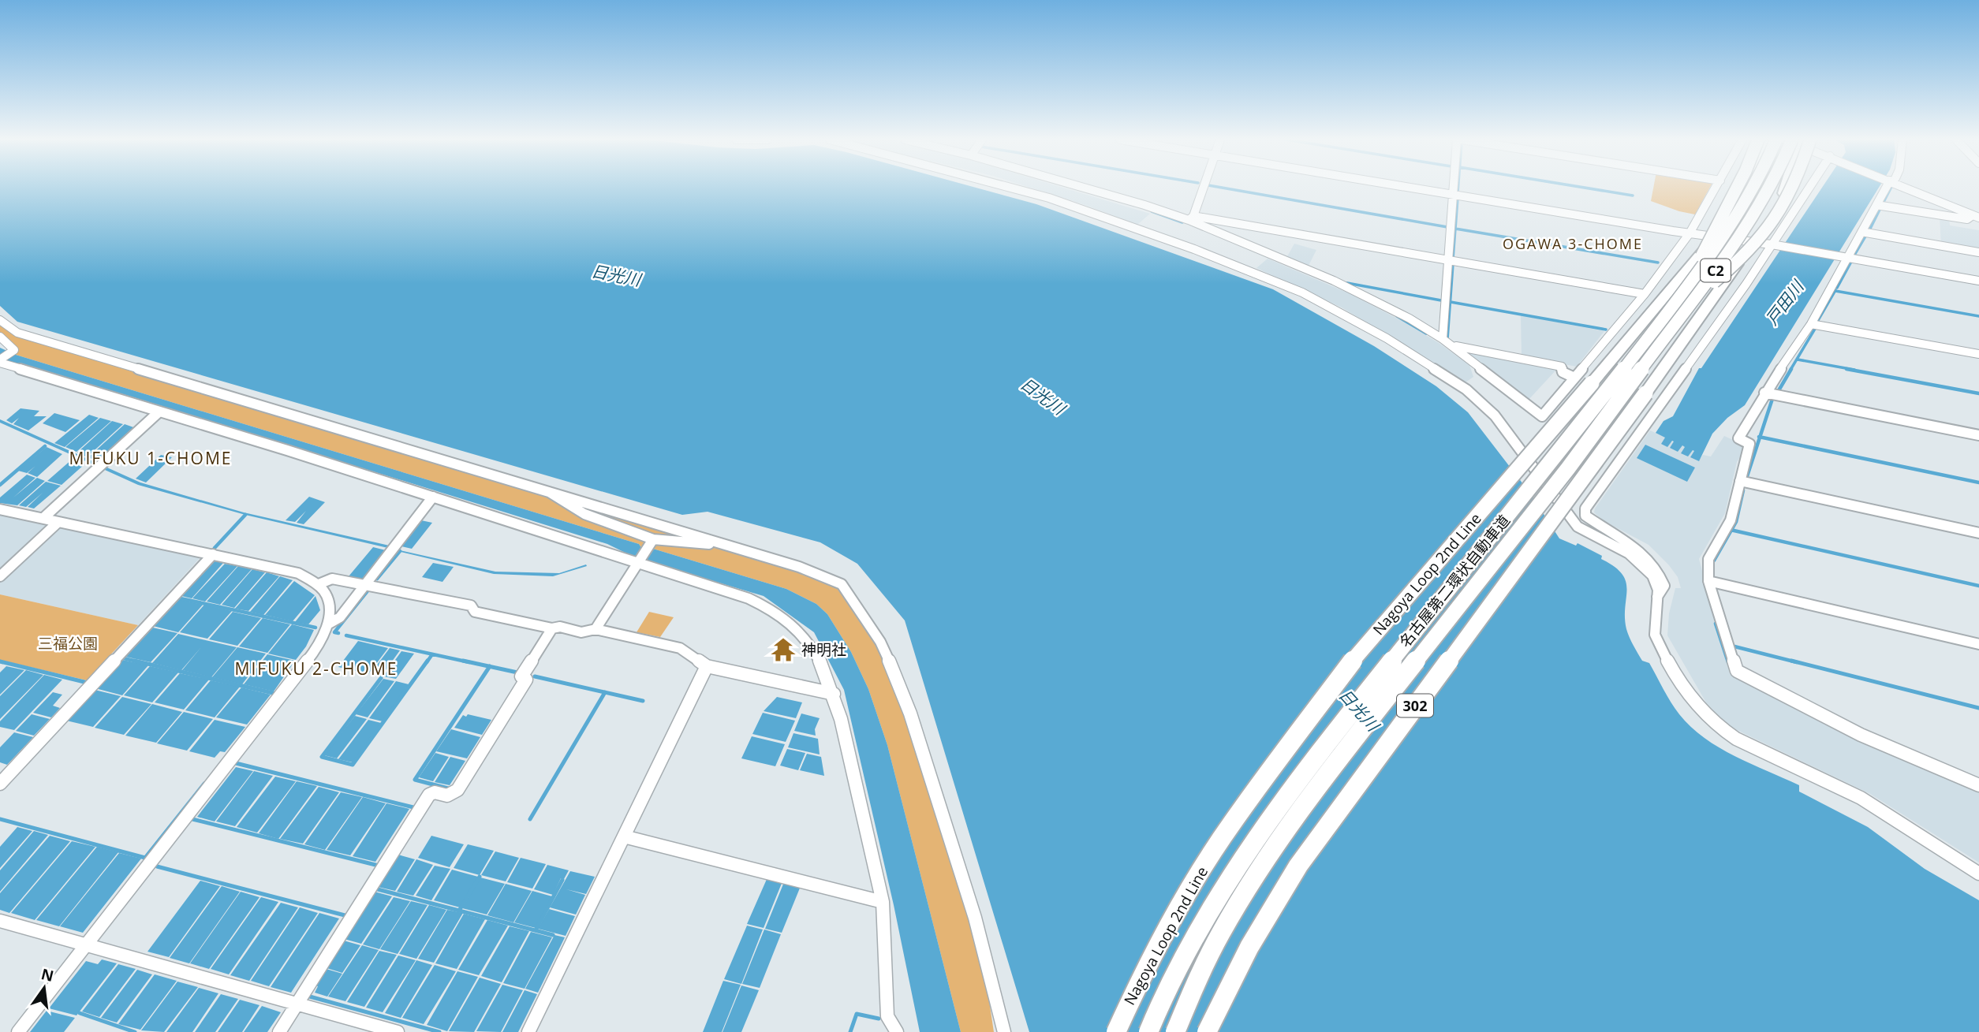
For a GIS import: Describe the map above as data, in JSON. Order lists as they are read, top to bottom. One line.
{"streets":{"highway":["C2","Nagoya Loop 2nd Line","名古屋第二環状自動車道","302"]},"districts":["OGAWA 3-CHOME","MIFUKU 1-CHOME","MIFUKU 2-CHOME"],"water":["日光川","戸田川"],"parks":["三福公園"],"places":{"temple":["神明社"]},"north":"top"}
